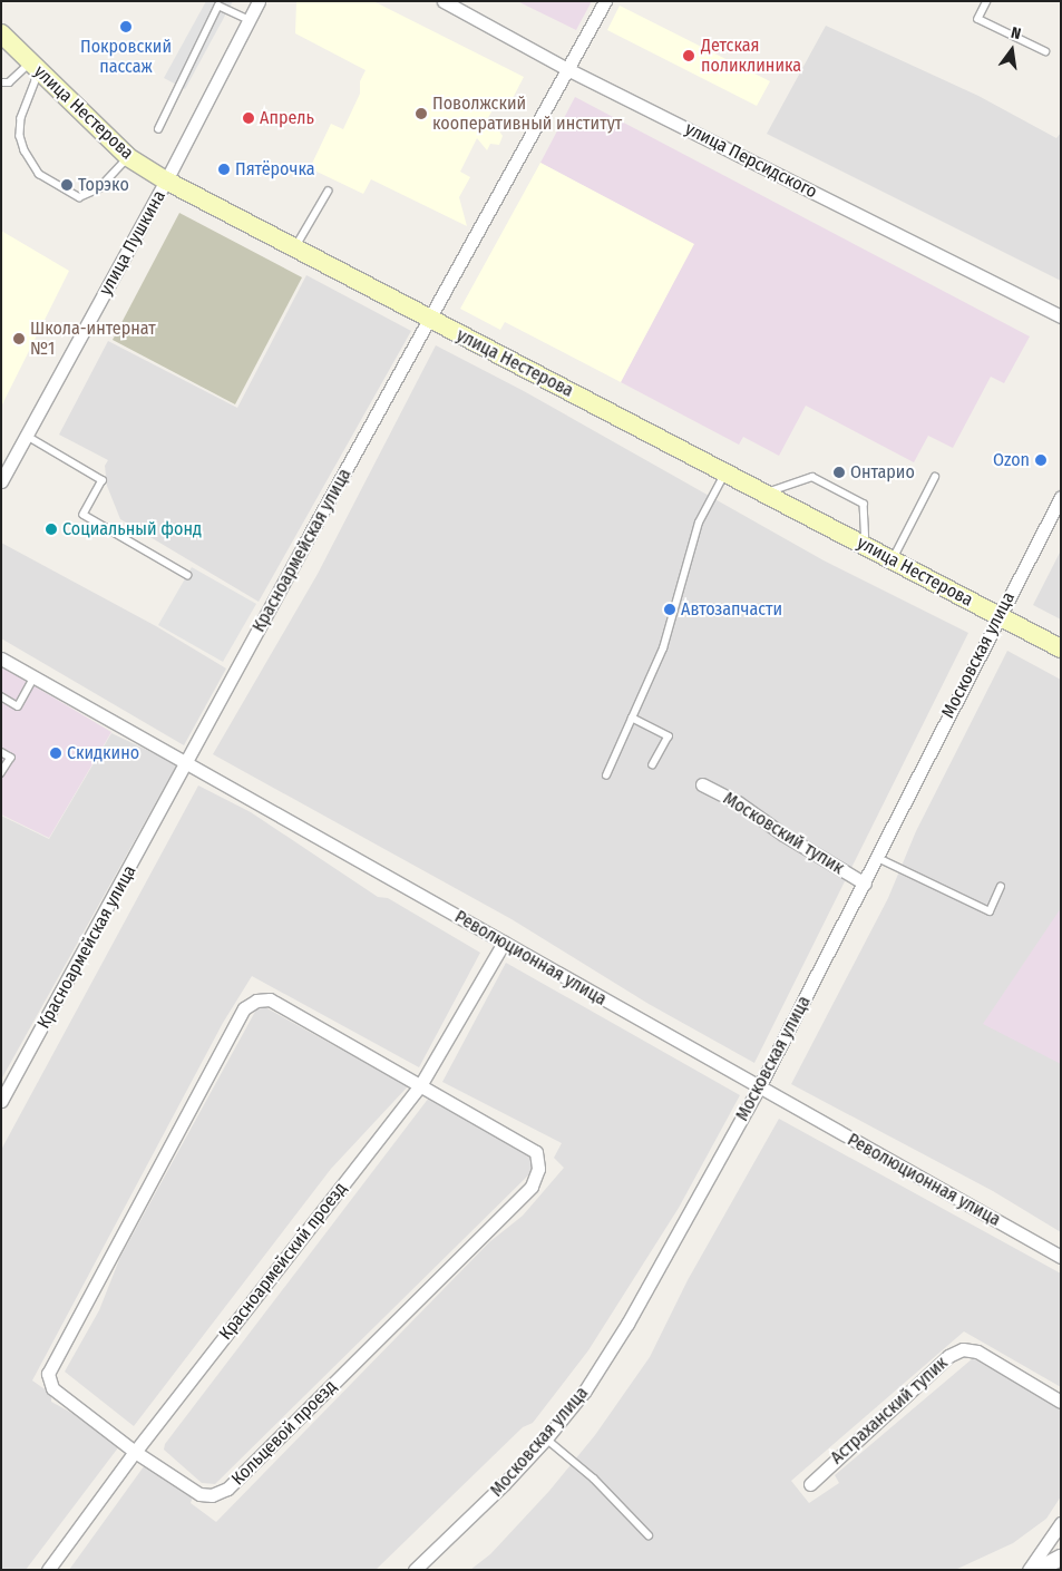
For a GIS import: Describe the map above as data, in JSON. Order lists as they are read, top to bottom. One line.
{"streets":{"main road":["улица Нестерова"],"street":["улица Персидского","улица Пушкина","Красноармейская улица","Московская улица","Московский тупик","Революционная улица","Красноармейский проезд","Астраханский тупик","Кольцевой проезд"]},"crossings":[["улица Нестерова","улица Пушкина"],["улица Нестерова","Красноармейская улица"],["улица Нестерова","Московская улица"],["улица Персидского","Красноармейская улица"],["Красноармейская улица","Революционная улица"],["Московская улица","Московский тупик"],["Московская улица","Революционная улица"],["Революционная улица","Красноармейский проезд"],["Красноармейский проезд","Кольцевой проезд"]],"places":["Покровский пассаж","Детская поликлиника","Поволжский кооперативный институт","Апрель","Пятёрочка","Торэко","Школа-интернат №1","Ozon","Онтарио","Социальный фонд","Автозапчасти","Скидкино"],"north":"top"}
